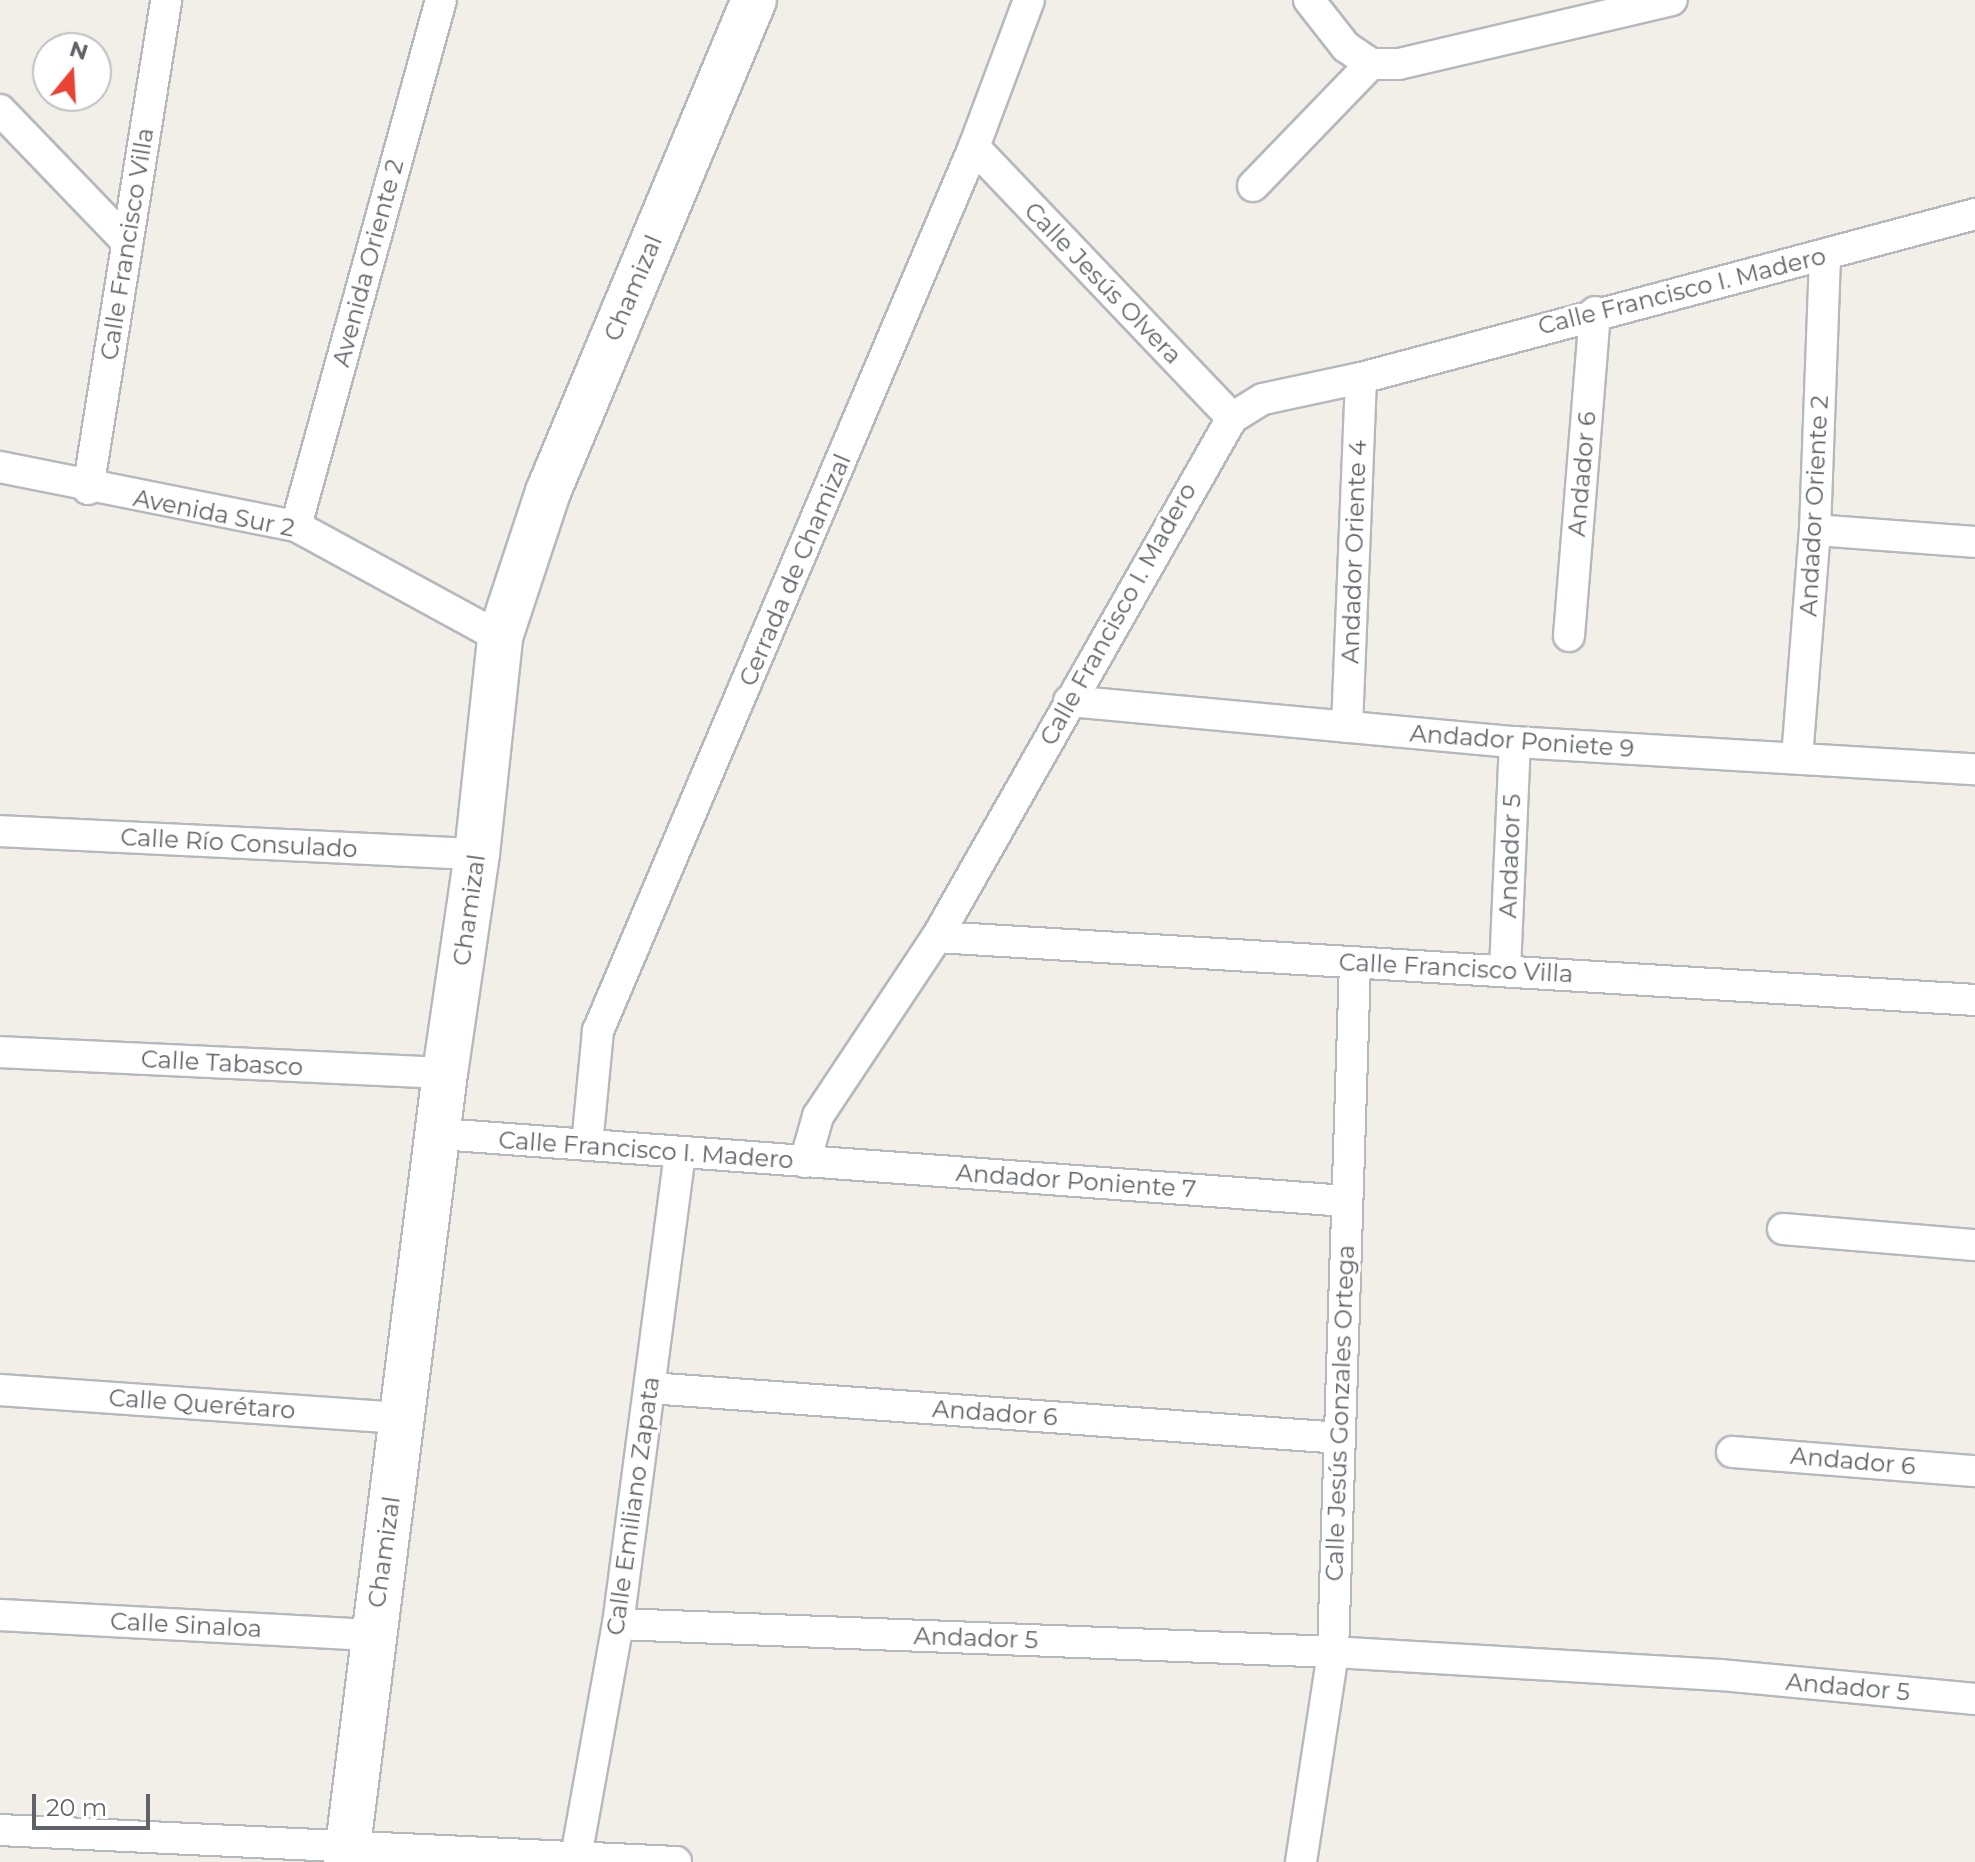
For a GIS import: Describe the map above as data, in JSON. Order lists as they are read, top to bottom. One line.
{"streets":{"street":["Calle Francisco Villa","Avenida Oriente 2","Calle Jesús Olvera","Chamizal","Calle Francisco I. Madero","Andador 6","Andador Oriente 2","Avenida Sur 2","Andador Oriente 4","Cerrada de Chamizal","Andador Poniete 9","Calle Río Consulado","Andador 5","Calle Tabasco","Andador Poniente 7","Calle Querétaro","Calle Jesús Gonzales Ortega","Calle Emiliano Zapata","Calle Sinaloa"]},"crossings":[["Calle Francisco Villa","Calle Francisco I. Madero"],["Calle Francisco Villa","Avenida Sur 2"],["Calle Francisco Villa","Andador 5"],["Calle Francisco Villa","Calle Jesús Gonzales Ortega"],["Avenida Oriente 2","Avenida Sur 2"],["Calle Jesús Olvera","Calle Francisco I. Madero"],["Calle Jesús Olvera","Cerrada de Chamizal"],["Chamizal","Calle Francisco I. Madero"],["Chamizal","Avenida Sur 2"],["Chamizal","Calle Río Consulado"],["Chamizal","Calle Tabasco"],["Chamizal","Calle Querétaro"],["Chamizal","Calle Sinaloa"],["Calle Francisco I. Madero","Andador 6"],["Calle Francisco I. Madero","Andador Oriente 2"],["Calle Francisco I. Madero","Andador Oriente 4"],["Calle Francisco I. Madero","Cerrada de Chamizal"],["Calle Francisco I. Madero","Andador Poniete 9"],["Calle Francisco I. Madero","Andador Poniente 7"],["Calle Francisco I. Madero","Calle Emiliano Zapata"],["Andador 6","Calle Jesús Gonzales Ortega"],["Andador 6","Calle Emiliano Zapata"],["Andador Oriente 2","Andador Poniete 9"],["Andador Oriente 4","Andador Poniete 9"],["Andador Poniete 9","Andador 5"],["Andador 5","Calle Jesús Gonzales Ortega"],["Andador 5","Calle Emiliano Zapata"],["Andador Poniente 7","Calle Jesús Gonzales Ortega"]],"scale_bar":"20 m","north":"top"}
